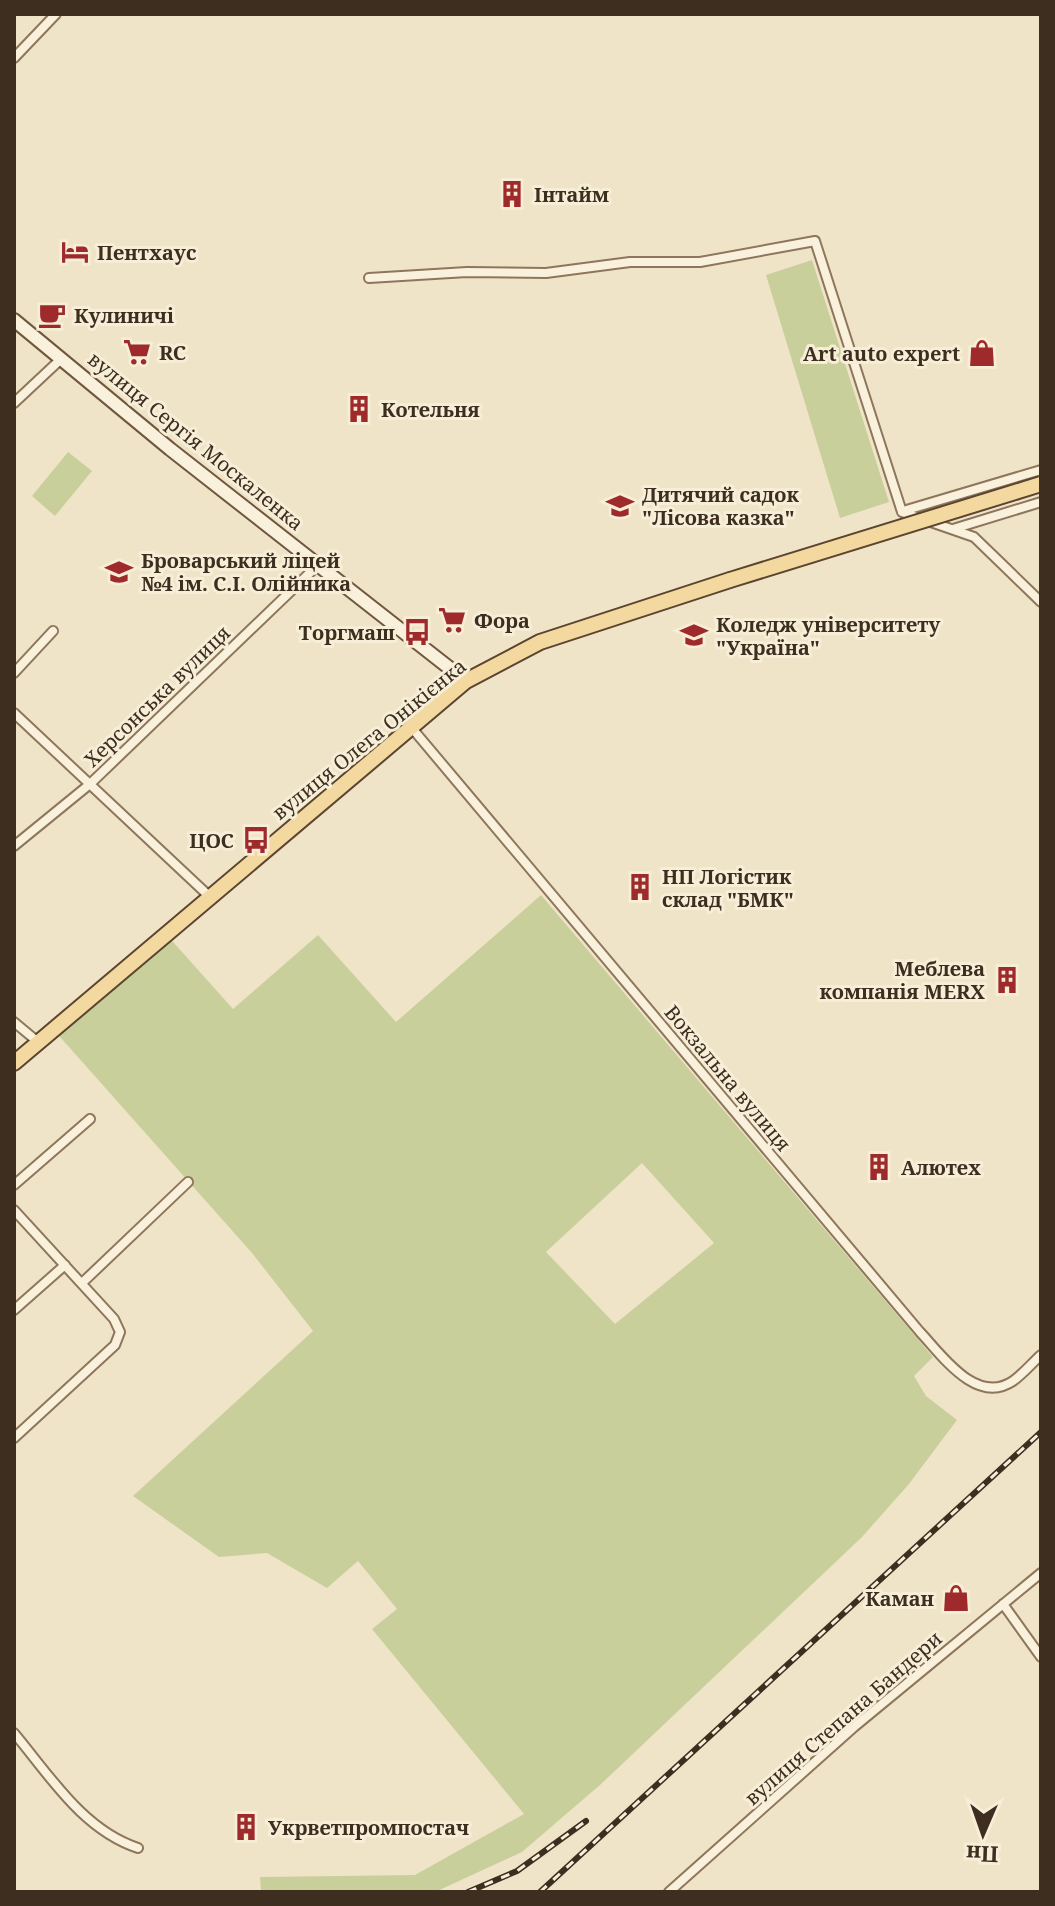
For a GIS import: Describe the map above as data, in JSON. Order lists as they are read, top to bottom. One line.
{"streets":{"main road":["вулиця Сергія Москаленка","вулиця Олега Онікієнка"],"street":["Херсонська вулиця","Вокзальна вулиця","вулиця Степана Бандери"]},"crossings":[["вулиця Сергія Москаленка","Херсонська вулиця"],["вулиця Сергія Москаленка","вулиця Олега Онікієнка"],["вулиця Олега Онікієнка","Вокзальна вулиця"]],"places":{"building":["Інтайм","Котельня","НП Логістик склад \"БМК\"","Меблева компанія MERX","Алютех","Укрветпромпостач"],"hotel":["Пентхаус"],"cafe":["Кулиничі"],"supermarket":["RC","Фора"],"shop":["Art auto expert","Каман"],"school or university":["Дитячий садок \"Лісова казка\"","Броварський ліцей №4 ім. С.І. Олійника","Коледж університету \"Україна\""],"bus stop":["Торгмаш","ЦОС"]},"north":"bottom"}
